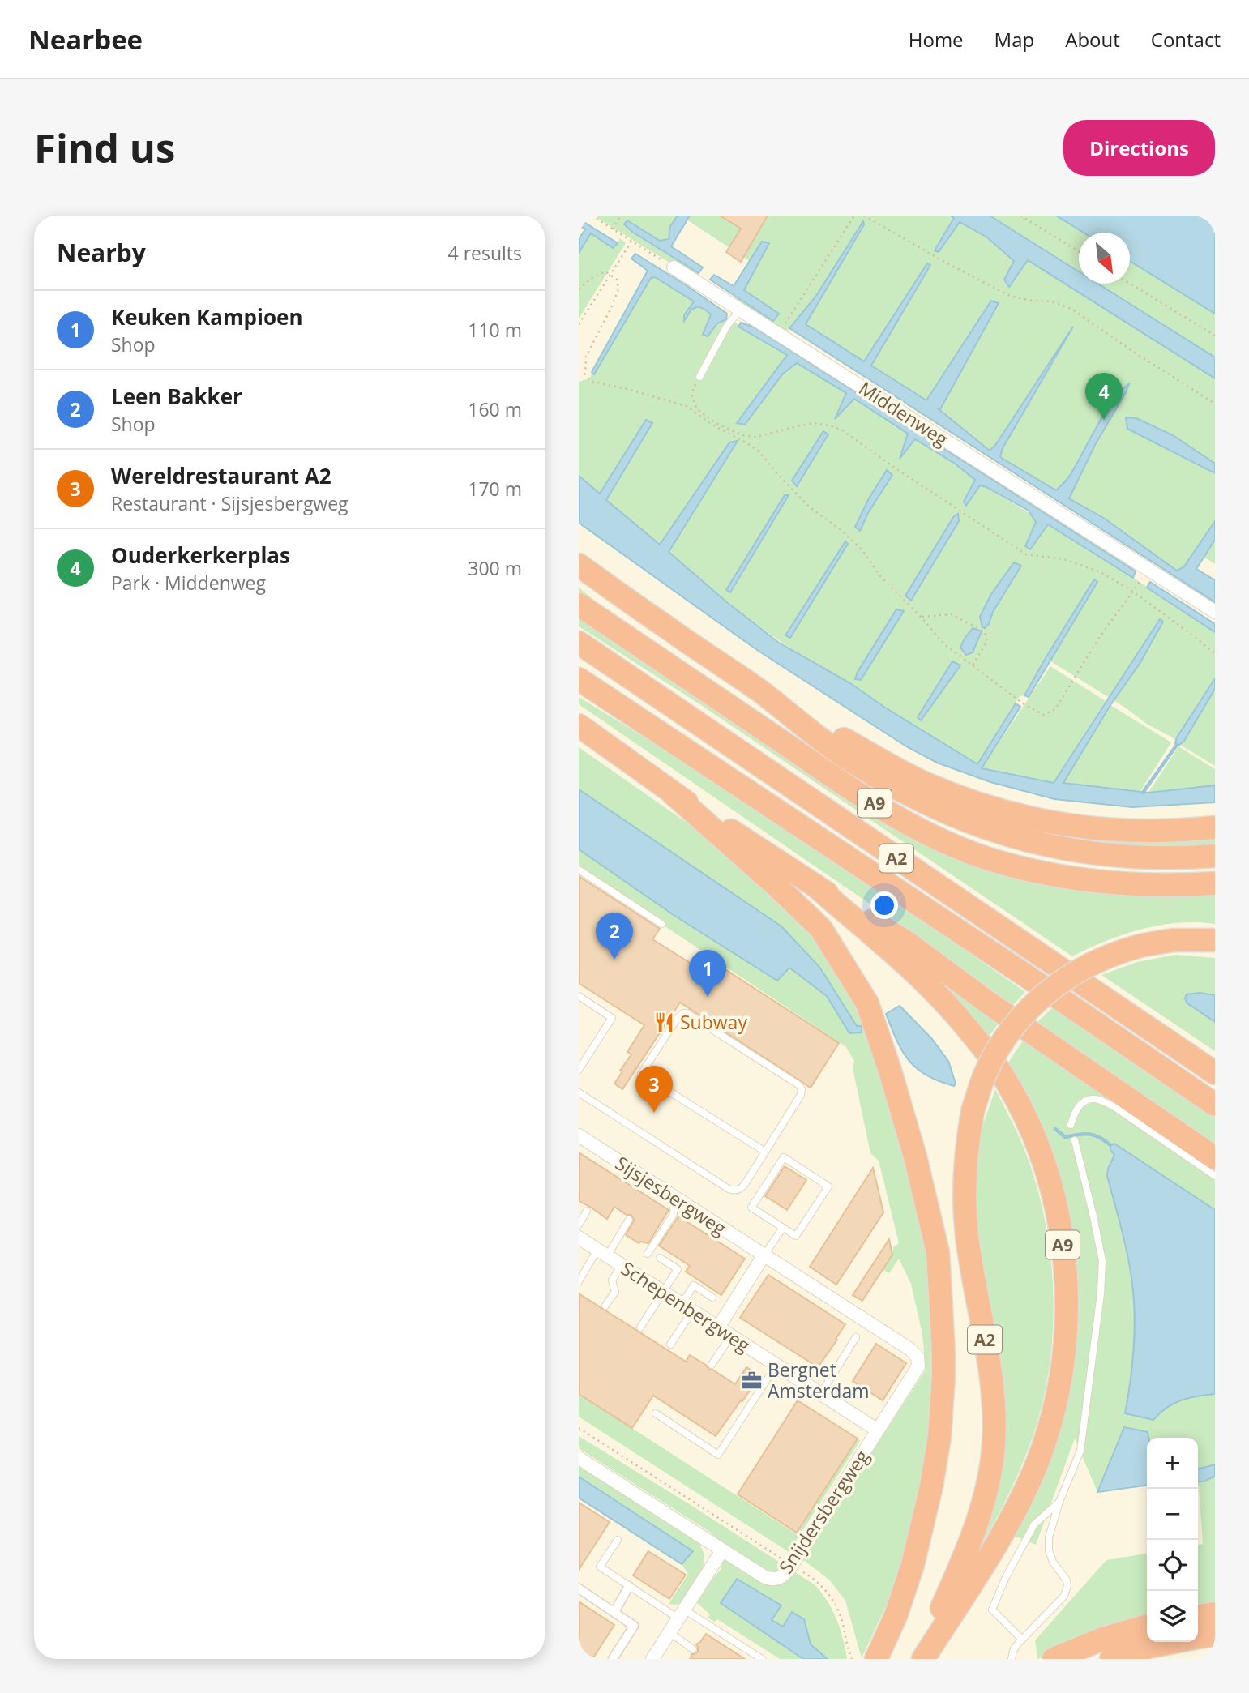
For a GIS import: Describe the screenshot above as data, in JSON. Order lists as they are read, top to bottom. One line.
{"streets":{"highway":["A9","A2"],"street":["Middenweg","Sijsjesbergweg","Schepenbergweg","Snijdersbergweg"]},"crossings":[["A9","A2"],["Sijsjesbergweg","Snijdersbergweg"],["Schepenbergweg","Snijdersbergweg"]],"places":{"restaurant":["Subway"],"office":["Bergnet Amsterdam"]},"north":"bottom right","page":{"header":"Nearbee","nav":["Home","Map","About","Contact"],"buttons":"Directions","title":"Find us","heading":["Nearby","4 results"],"list":[{"mark":"1","name":"Keuken Kampioen","note":"Shop","value":"110 m"},{"mark":"2","name":"Leen Bakker","note":"Shop","value":"160 m"},{"mark":"3","name":"Wereldrestaurant A2","note":"Restaurant · Sijsjesbergweg","value":"170 m"},{"mark":"4","name":"Ouderkerkerplas","note":"Park · Middenweg","value":"300 m"}],"pins":["4","2","1","3"],"map_buttons":["+","−"]}}
